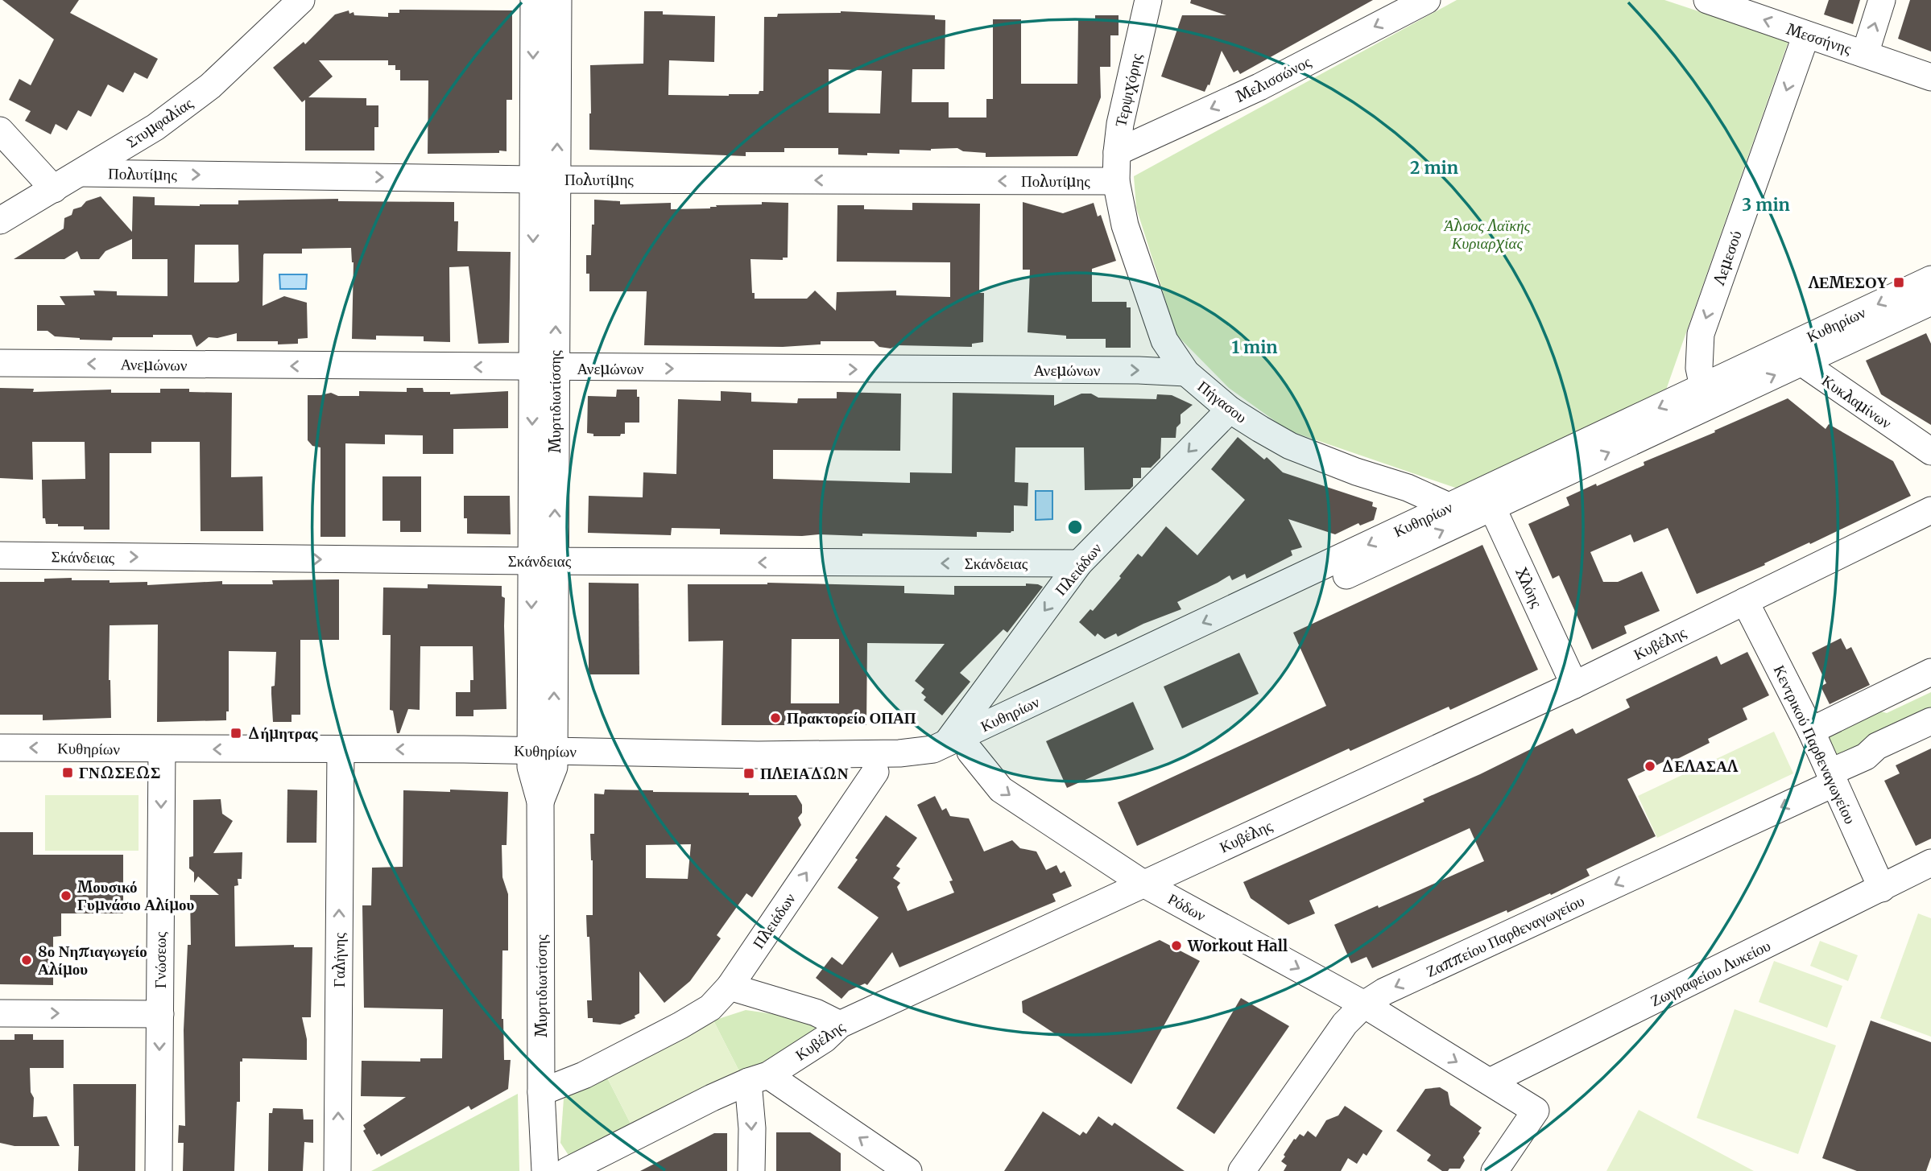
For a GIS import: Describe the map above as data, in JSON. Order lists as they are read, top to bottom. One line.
{"streets":{"street":["Μεσσήνης","Μελισσώνος","Τερψιχόρης","Στυμφαλίας","Πολυτίμης","Λεμεσού","Κυθηρίων","Ανεμώνων","Μυρτιδιωτίσσης","Πήγασου","Κυκλαμίνων","Σκάνδειας","Πλειάδων","Χλόης","Κυβέλης","Κεντρικού Παρθεναγωγείου","Ρόδων","Ζαππείου Παρθεναγωγείου","Γνώσεως","Γαλήνης","Ζωγραφείου Λυκείου"]},"crossings":[["Μεσσήνης","Λεμεσού"],["Μελισσώνος","Τερψιχόρης"],["Τερψιχόρης","Πολυτίμης"],["Τερψιχόρης","Πήγασου"],["Στυμφαλίας","Πολυτίμης"],["Πολυτίμης","Μυρτιδιωτίσσης"],["Πολυτίμης","Πήγασου"],["Λεμεσού","Κυθηρίων"],["Κυθηρίων","Μυρτιδιωτίσσης"],["Κυθηρίων","Πήγασου"],["Κυθηρίων","Κυκλαμίνων"],["Κυθηρίων","Πλειάδων"],["Κυθηρίων","Χλόης"],["Κυθηρίων","Ρόδων"],["Κυθηρίων","Γνώσεως"],["Κυθηρίων","Γαλήνης"],["Ανεμώνων","Μυρτιδιωτίσσης"],["Ανεμώνων","Πήγασου"],["Μυρτιδιωτίσσης","Σκάνδειας"],["Μυρτιδιωτίσσης","Πλειάδων"],["Πήγασου","Πλειάδων"],["Σκάνδειας","Πλειάδων"],["Πλειάδων","Ρόδων"],["Χλόης","Κυβέλης"],["Κυβέλης","Κεντρικού Παρθεναγωγείου"],["Κυβέλης","Ρόδων"],["Κεντρικού Παρθεναγωγείου","Ζαππείου Παρθεναγωγείου"],["Κεντρικού Παρθεναγωγείου","Ζωγραφείου Λυκείου"],["Ρόδων","Ζαππείου Παρθεναγωγείου"],["Ρόδων","Ζωγραφείου Λυκείου"]],"one_way":["Μεσσήνης","Μελισσώνος","Λεμεσού","Ρόδων","Ζαππείου Παρθεναγωγείου","Γνώσεως","Γαλήνης"],"parks":["Άλσος Λαϊκής Κυριαρχίας"],"places":{"transit":["ΛΕΜΕΣΟΥ","Δήμητρας","ΓΝΩΣΕΩΣ","ΠΛΕΙΑΔΩΝ"],"other":["Πρακτορείο ΟΠΑΠ","ΔΕΛΑΣΑΛ","Μουσικό Γυμνάσιο Αλίμου","Workout Hall","8ο Νηπιαγωγείο Αλίμου"]},"rings":["2 min","3 min","1 min"]}
